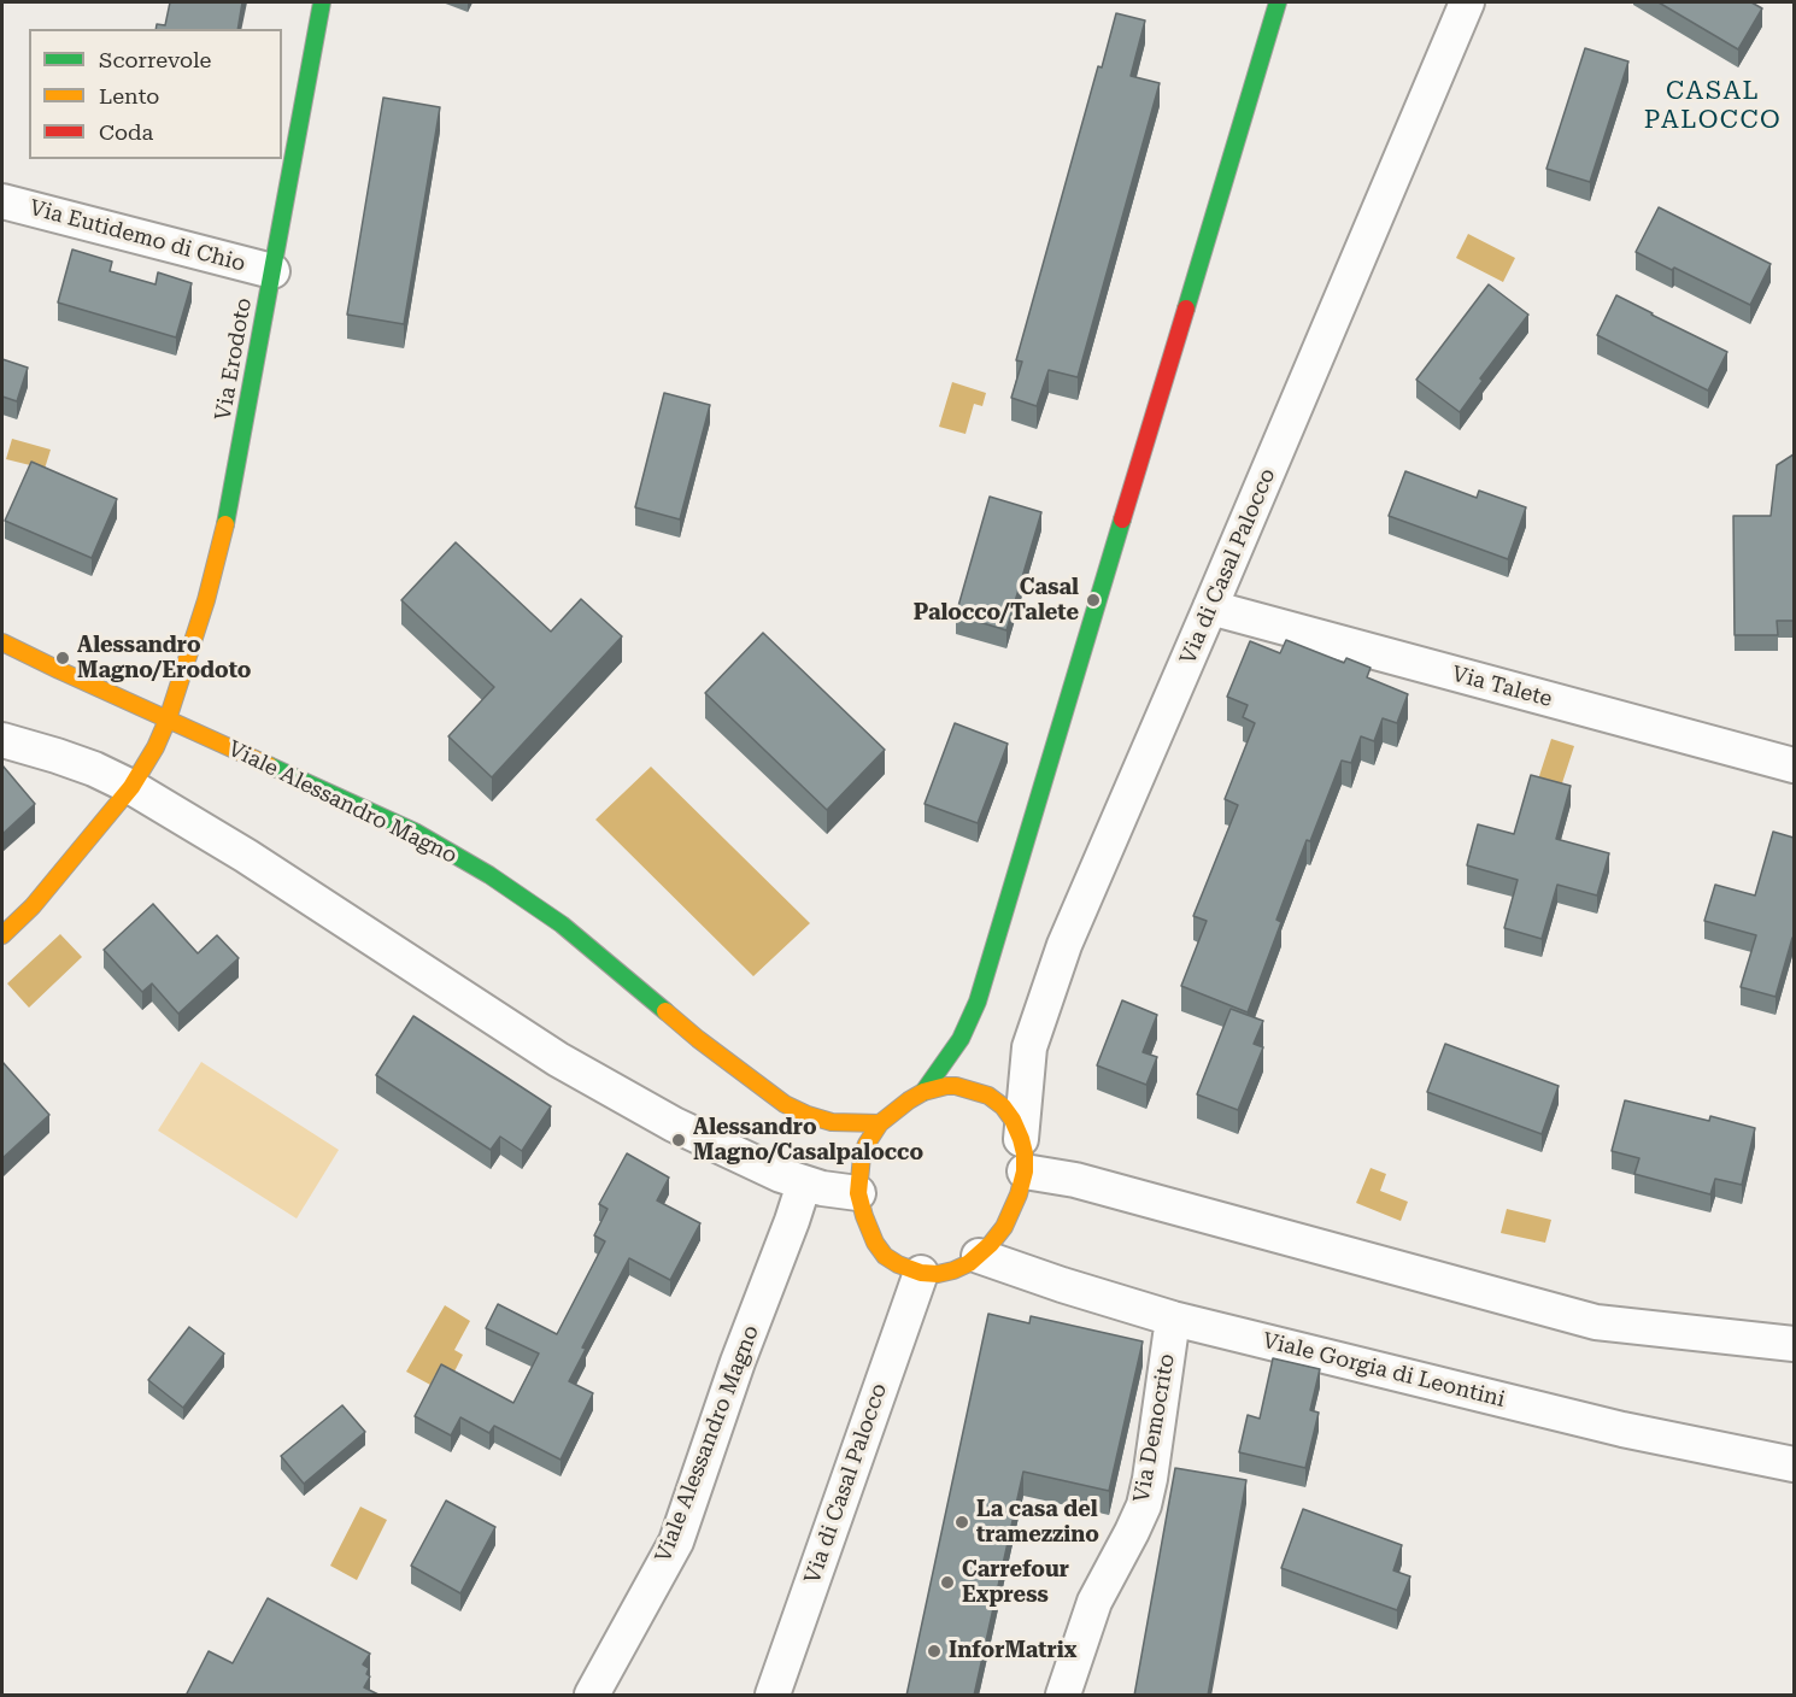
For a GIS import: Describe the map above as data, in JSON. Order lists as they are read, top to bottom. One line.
{"streets":{"street":["Via Eutidemo di Chio","Via Erodoto","Via di Casal Palocco","Via Talete","Viale Alessandro Magno","Viale Gorgia di Leontini","Via Democrito"]},"crossings":[["Via Eutidemo di Chio","Via Erodoto"],["Via Erodoto","Viale Alessandro Magno"],["Via di Casal Palocco","Via Talete"],["Via di Casal Palocco","Viale Alessandro Magno"],["Via di Casal Palocco","Viale Gorgia di Leontini"],["Viale Alessandro Magno","Viale Gorgia di Leontini"],["Viale Gorgia di Leontini","Via Democrito"]],"districts":["CASAL PALOCCO"],"places":["Casal Palocco/Talete","Alessandro Magno/Erodoto","Alessandro Magno/Casalpalocco","La casa del tramezzino","Carrefour Express","InforMatrix"],"legend":["Scorrevole","Lento","Coda"]}
